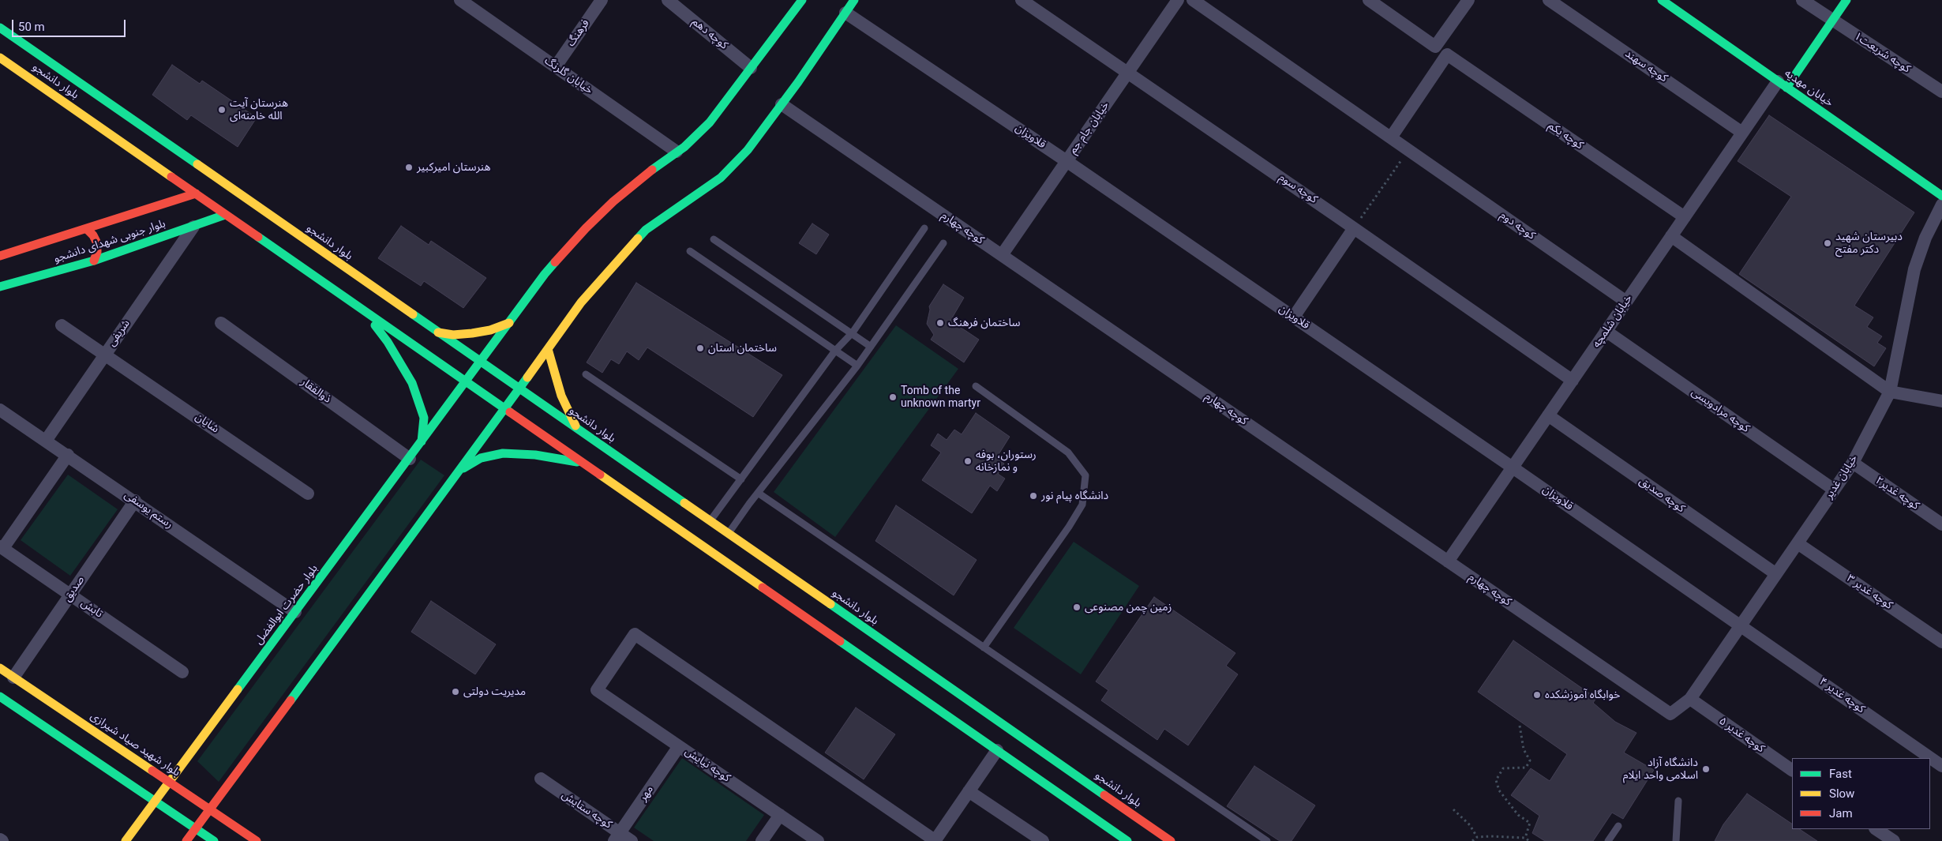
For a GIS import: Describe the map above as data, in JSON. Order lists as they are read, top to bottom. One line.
{"streets":{"main road":["بلوار دانشجو","خیابان مهدیه","بلوار جنوبی شهدای دانشجو","بلوار حضرت ابوالفضل","بلوار شهید صیاد شیرازی"],"street":["فرهنگ","کوچه دهم","کوچه شریعت۱","کوچه سهند","خیابان گلرنگ","خیابان جام جم","کوچه یکم","قلاویزان","کوچه سوم","کوچه دوم","کوچه چهارم","خیابان شلمچه","شریفی","ذوالفقار","کوچه مرادویسی","شایان","خیابان غدیر","کوچه غدیر۲","کوچه صدیق","رستم یوسفی","صدیق","کوچه غدیر ۳","تابش","کوچه غدیر ۴","کوچه غدیر ۵","كوچه نيايش","مهر","کوچه ستایش"]},"crossings":[["فرهنگ","خیابان گلرنگ"],["کوچه دهم","بلوار حضرت ابوالفضل"],["کوچه سهند","خیابان شلمچه"],["خیابان گلرنگ","بلوار حضرت ابوالفضل"],["بلوار دانشجو","بلوار جنوبی شهدای دانشجو"],["بلوار دانشجو","بلوار حضرت ابوالفضل"],["خیابان مهدیه","خیابان شلمچه"],["خیابان جام جم","قلاویزان"],["خیابان جام جم","کوچه سوم"],["خیابان جام جم","کوچه چهارم"],["کوچه یکم","کوچه دوم"],["کوچه یکم","خیابان شلمچه"],["قلاویزان","خیابان شلمچه"],["قلاویزان","خیابان غدیر"],["قلاویزان","کوچه غدیر ۴"],["کوچه سوم","خیابان شلمچه"],["کوچه دوم","خیابان شلمچه"],["کوچه چهارم","خیابان شلمچه"],["کوچه چهارم","خیابان غدیر"],["بلوار جنوبی شهدای دانشجو","شریفی"],["خیابان شلمچه","کوچه مرادویسی"],["خیابان شلمچه","کوچه صدیق"],["شریفی","شایان"],["شریفی","رستم یوسفی"],["ذوالفقار","بلوار حضرت ابوالفضل"],["کوچه مرادویسی","خیابان غدیر"],["خیابان غدیر","کوچه غدیر۲"],["خیابان غدیر","کوچه صدیق"],["خیابان غدیر","کوچه غدیر ۳"],["خیابان غدیر","کوچه غدیر ۴"],["خیابان غدیر","کوچه غدیر ۵"],["رستم یوسفی","صدیق"],["رستم یوسفی","بلوار حضرت ابوالفضل"],["صدیق","تابش"],["صدیق","بلوار شهید صیاد شیرازی"],["بلوار حضرت ابوالفضل","بلوار شهید صیاد شیرازی"],["كوچه نيايش","مهر"],["مهر","کوچه ستایش"]],"places":["هنرستان آیت الله خامنه‌ای","هنرستان امیرکبیر","دبیرستان شهید دکتر مفتح","ساختمان فرهنگ","ساختمان استان","Tomb of the unknown martyr","رستوران، بوفه و نمازخانه","دانشگاه پیام نور","زمین چمن مصنوعی","مدیریت دولتی","خوابگاه آموزشکده","دانشگاه آزاد اسلامی واحد ایلام"],"legend":["Fast","Slow","Jam"],"scale_bar":"50 m"}
